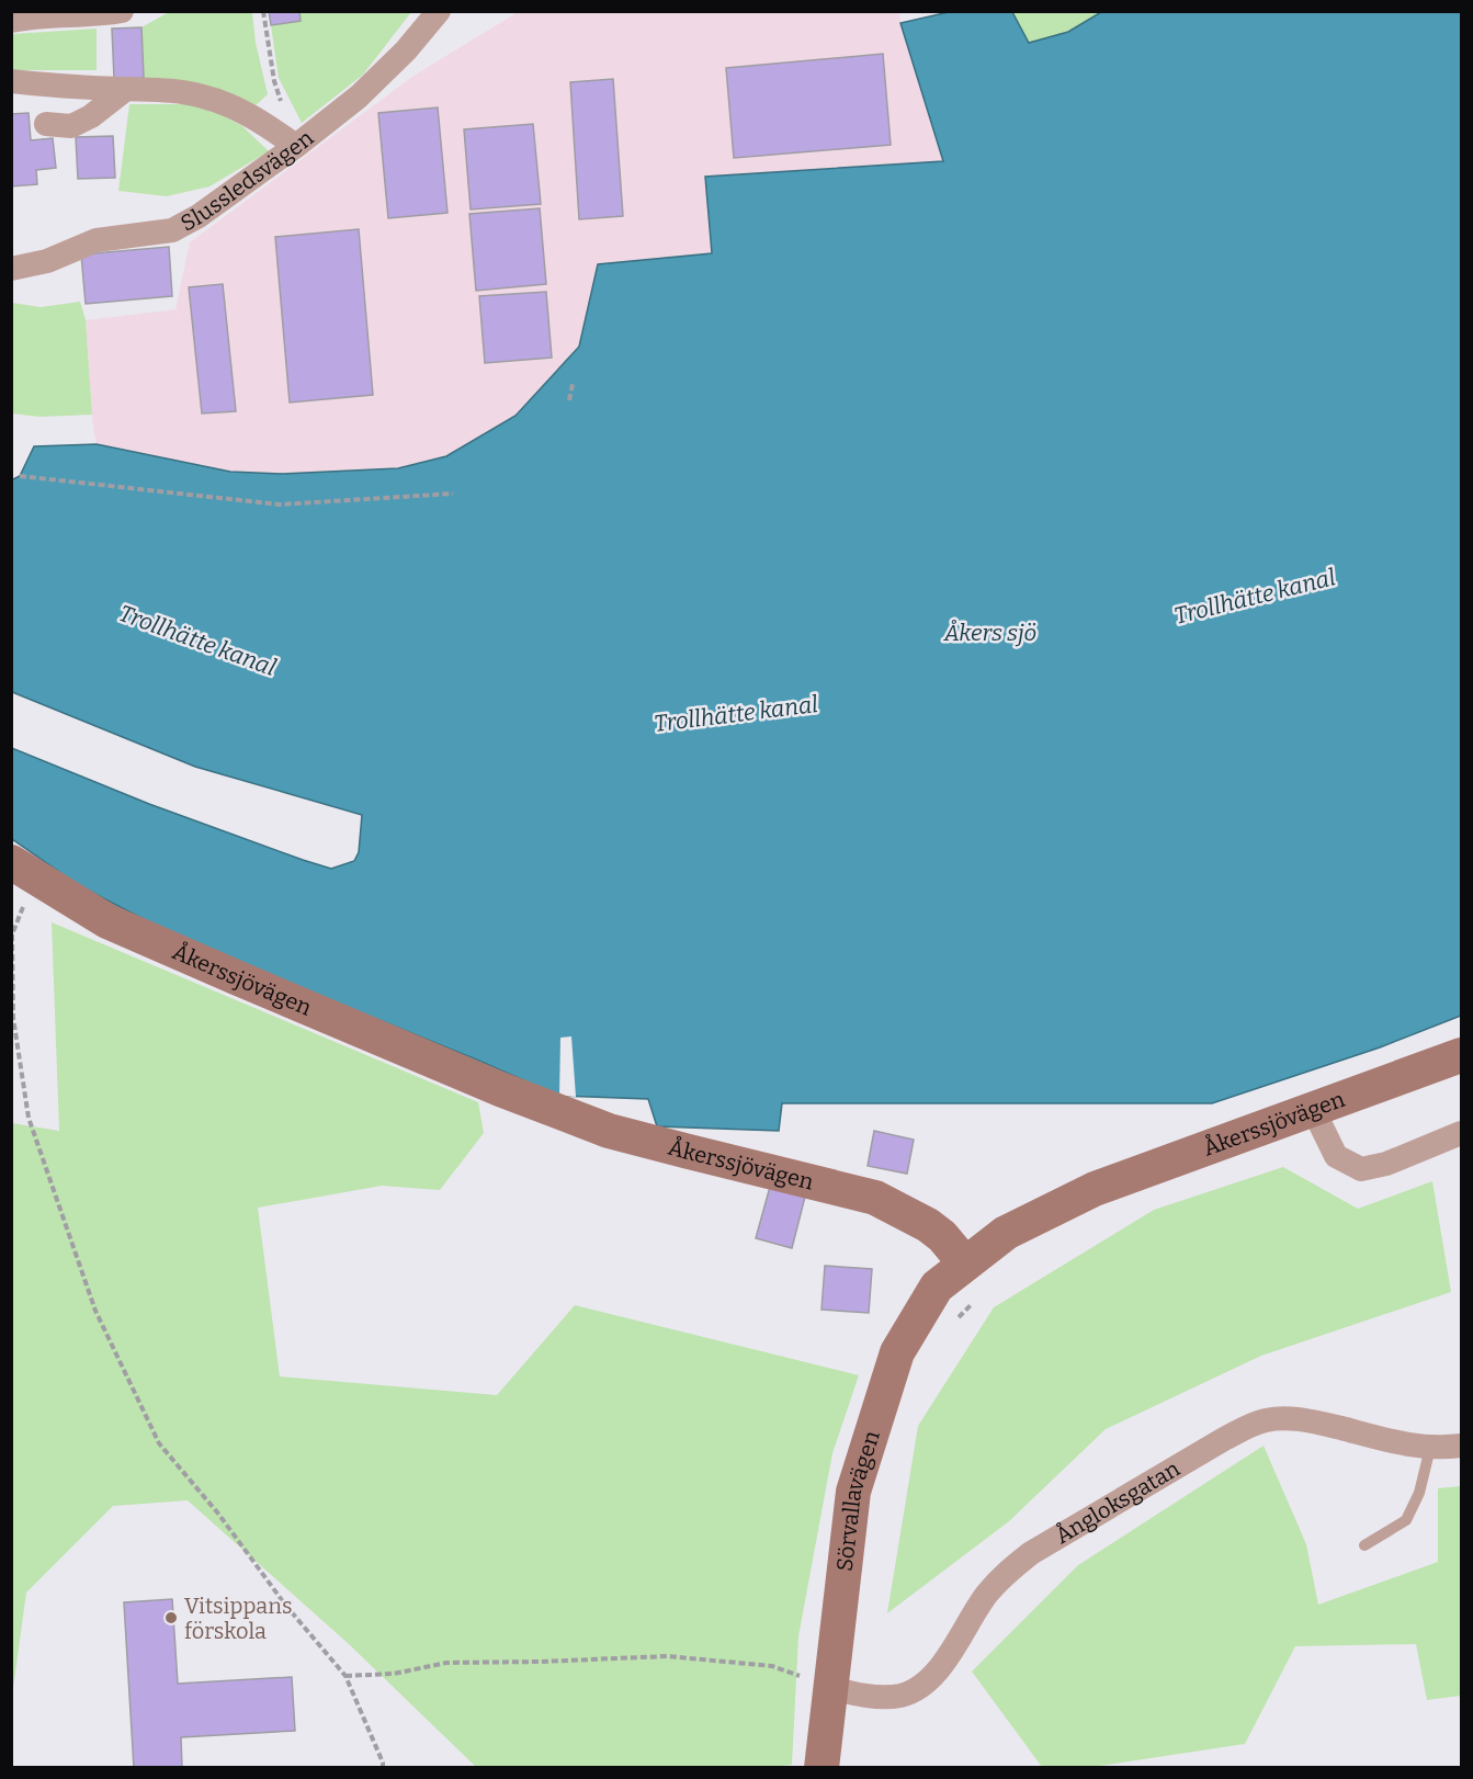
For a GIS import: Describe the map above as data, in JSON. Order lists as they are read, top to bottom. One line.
{"streets":{"street":["Slussledsvägen","Åkerssjövägen","Ångloksgatan","Sörvallavägen"]},"crossings":[["Åkerssjövägen","Sörvallavägen"],["Ångloksgatan","Sörvallavägen"]],"water":["Trollhätte kanal","Åkers sjö"],"places":["Vitsippans förskola"]}
